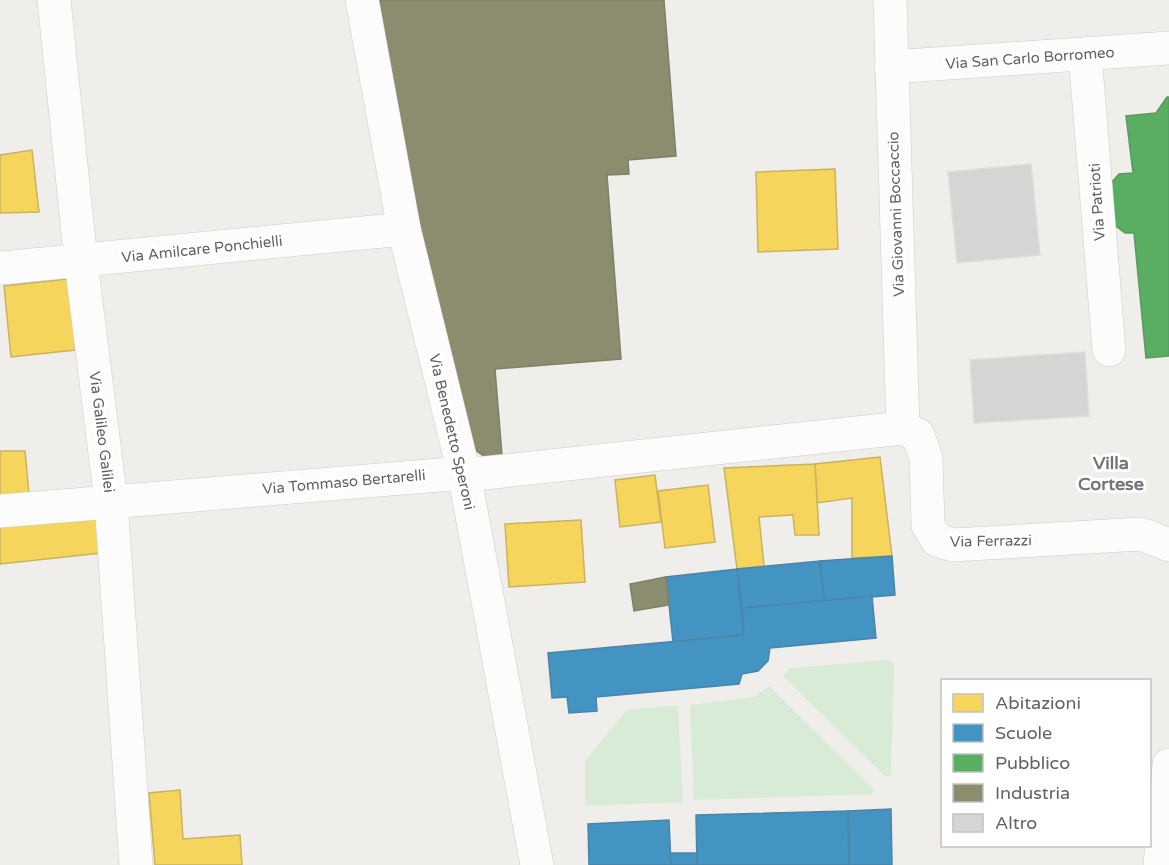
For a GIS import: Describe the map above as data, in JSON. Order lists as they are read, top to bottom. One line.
{"streets":{"street":["Via San Carlo Borromeo","Via Patrioti","Via Giovanni Boccaccio","Via Amilcare Ponchielli","Via Galileo Galilei","Via Benedetto Speroni","Via Tommaso Bertarelli","Via Ferrazzi"]},"crossings":[["Via San Carlo Borromeo","Via Patrioti"],["Via San Carlo Borromeo","Via Giovanni Boccaccio"],["Via Giovanni Boccaccio","Via Tommaso Bertarelli"],["Via Giovanni Boccaccio","Via Ferrazzi"],["Via Amilcare Ponchielli","Via Galileo Galilei"],["Via Amilcare Ponchielli","Via Benedetto Speroni"],["Via Galileo Galilei","Via Tommaso Bertarelli"],["Via Benedetto Speroni","Via Tommaso Bertarelli"],["Via Tommaso Bertarelli","Via Ferrazzi"]],"districts":["Villa Cortese"],"legend":["Abitazioni","Scuole","Pubblico","Industria","Altro"]}
